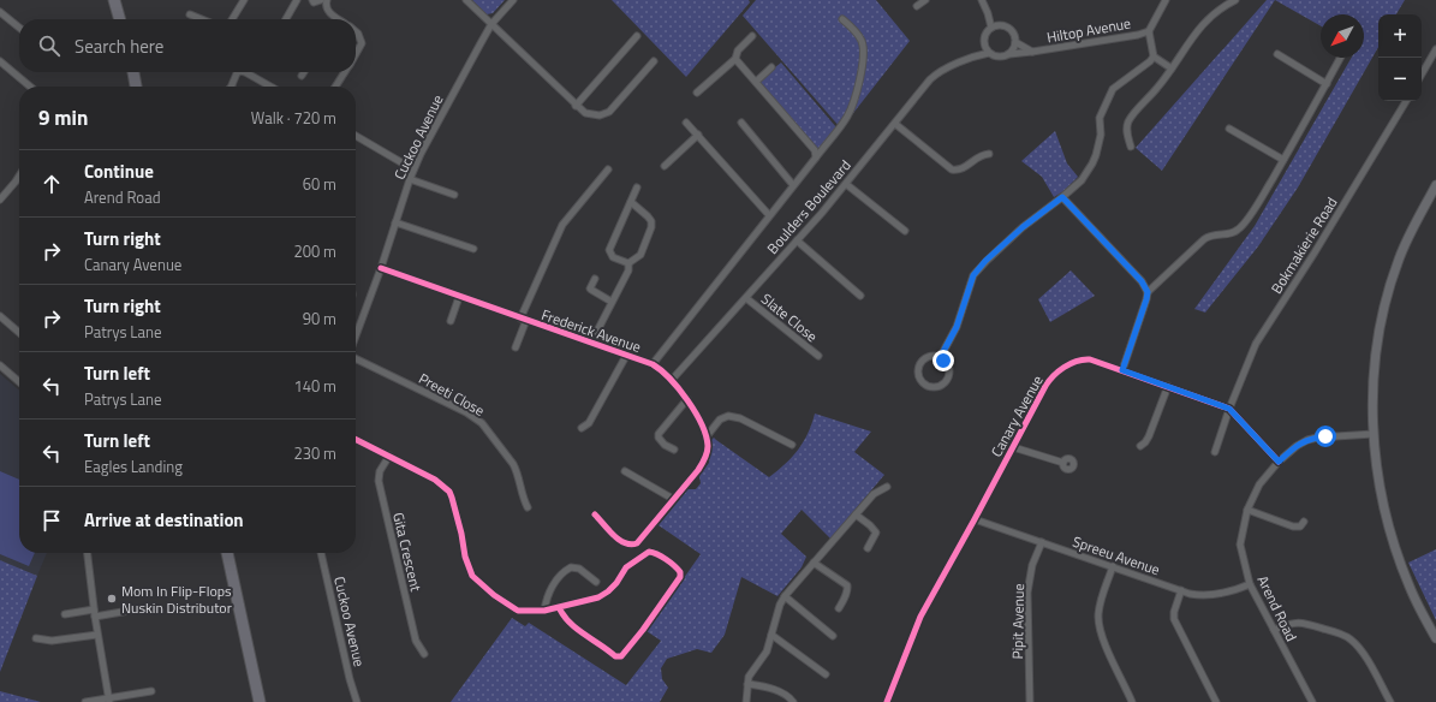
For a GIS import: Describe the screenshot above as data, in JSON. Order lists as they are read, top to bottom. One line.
{"streets":{"street":["Hiltop Avenue","Cuckoo Avenue","Boulders Boulevard","Bokmakierie Road","Slate Close","Frederick Avenue","Preeti Close","Canary Avenue","Gita Crescent","Spreeu Avenue","Arend Road","Pipit Avenue"]},"crossings":[["Hiltop Avenue","Boulders Boulevard"],["Cuckoo Avenue","Frederick Avenue"],["Boulders Boulevard","Slate Close"],["Boulders Boulevard","Frederick Avenue"],["Bokmakierie Road","Canary Avenue"],["Canary Avenue","Spreeu Avenue"],["Canary Avenue","Arend Road"],["Spreeu Avenue","Arend Road"],["Spreeu Avenue","Pipit Avenue"]],"places":["Mom In Flip-Flops Nuskin Distributor"],"north":"bottom left","page":{"map_buttons":["+","−"],"search":"Search here","heading":["9 min","Walk · 720 m"],"list":[["Continue","Arend Road","60 m"],["Turn right","Canary Avenue","200 m"],["Turn right","Patrys Lane","90 m"],["Turn left","Patrys Lane","140 m"],["Turn left","Eagles Landing","230 m"],"Arrive at destination"]}}
